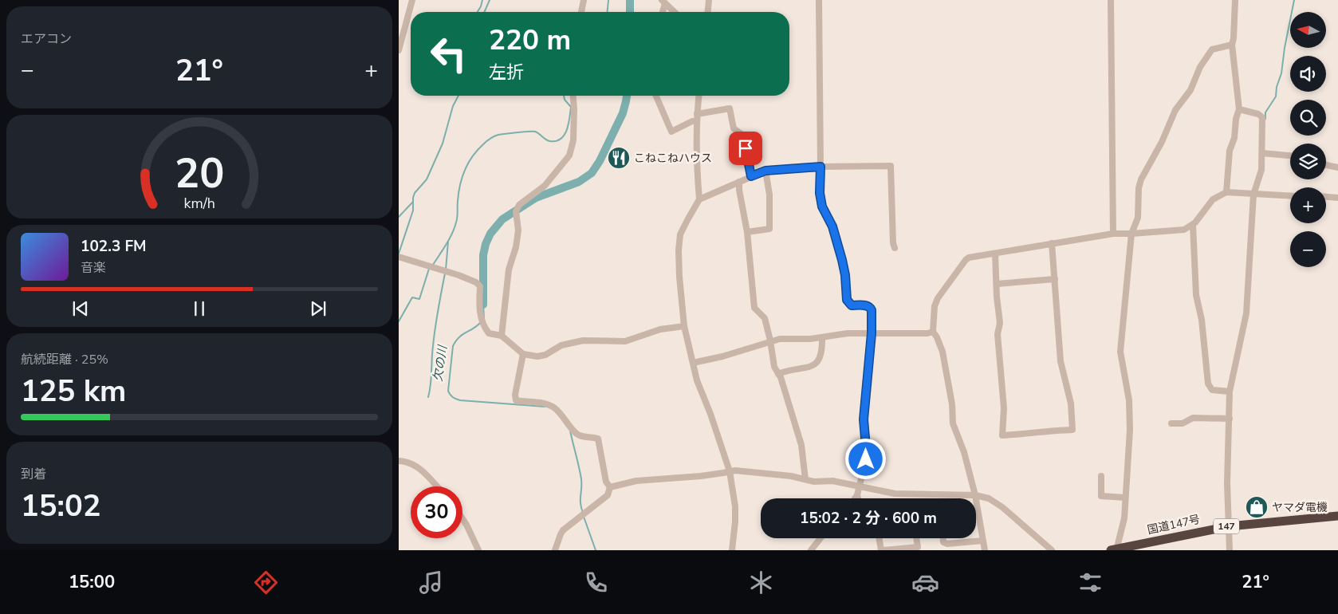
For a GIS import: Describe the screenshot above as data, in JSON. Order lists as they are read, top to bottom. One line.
{"streets":{"highway":["国道147号","147"]},"water":["欠の川"],"places":{"restaurant":["こねこねハウス"],"shop":["ヤマダ電機"]},"north":"left","page":{"tile":["エアコン",["航続距離 · 25%","125 km"],["到着","15:02"]],"map_buttons":["+","−"],"turn":["220 m","左折"],"heat":["−","21°","+"],"song":["102.3 FM","音楽"],"limit":"30","trip":"15:02 · 2 分 · 600 m","tabs":["15:00","21°"],"gauge":["20","km/h"]}}
